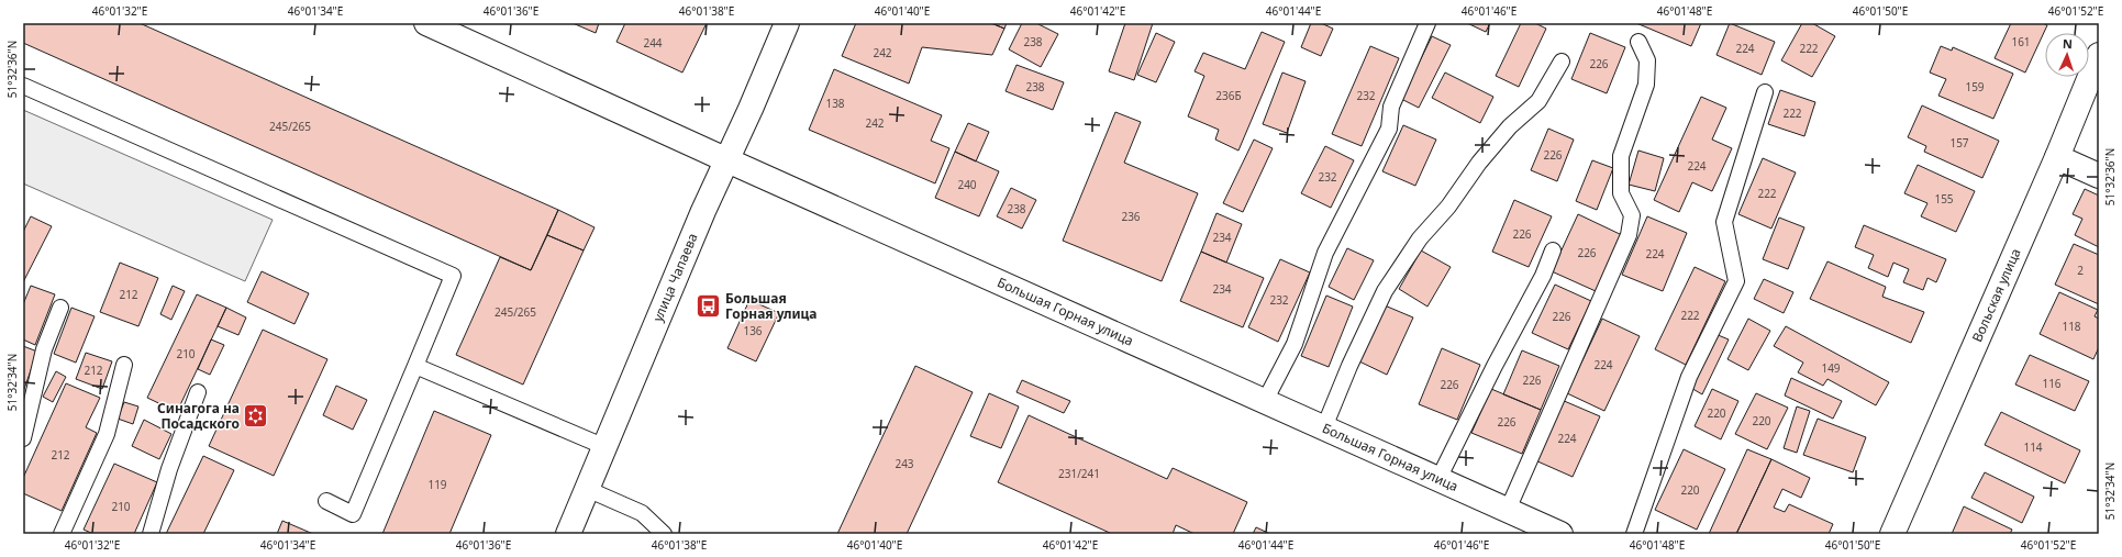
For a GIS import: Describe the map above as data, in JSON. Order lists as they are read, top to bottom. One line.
{"streets":{"main road":["улица Чапаева","Вольская улица","Большая Горная улица"]},"crossings":[["улица Чапаева","Большая Горная улица"]],"places":{"bus stop":["Большая Горная улица"],"synagogue":["Синагога на Посадского"]},"house_numbers":["238","161","244","224","222","242","226","238","159","236Б","232","138","222","242","245/265","157","226","224","232","240","222","155","238","236","226","234","226","224","2","234","212","232","245/265","222","226","118","136","210","224","149","212","226","116","226","220","220","226","224","114","212","243","231/241","119","220","210"],"north":"top","coordinates":["46°01'32\"E","46°01'34\"E","46°01'36\"E","46°01'38\"E","46°01'40\"E","46°01'42\"E","46°01'44\"E","46°01'46\"E","46°01'48\"E","46°01'50\"E","46°01'52\"E","51°32'36\"N","51°32'34\"N"]}
